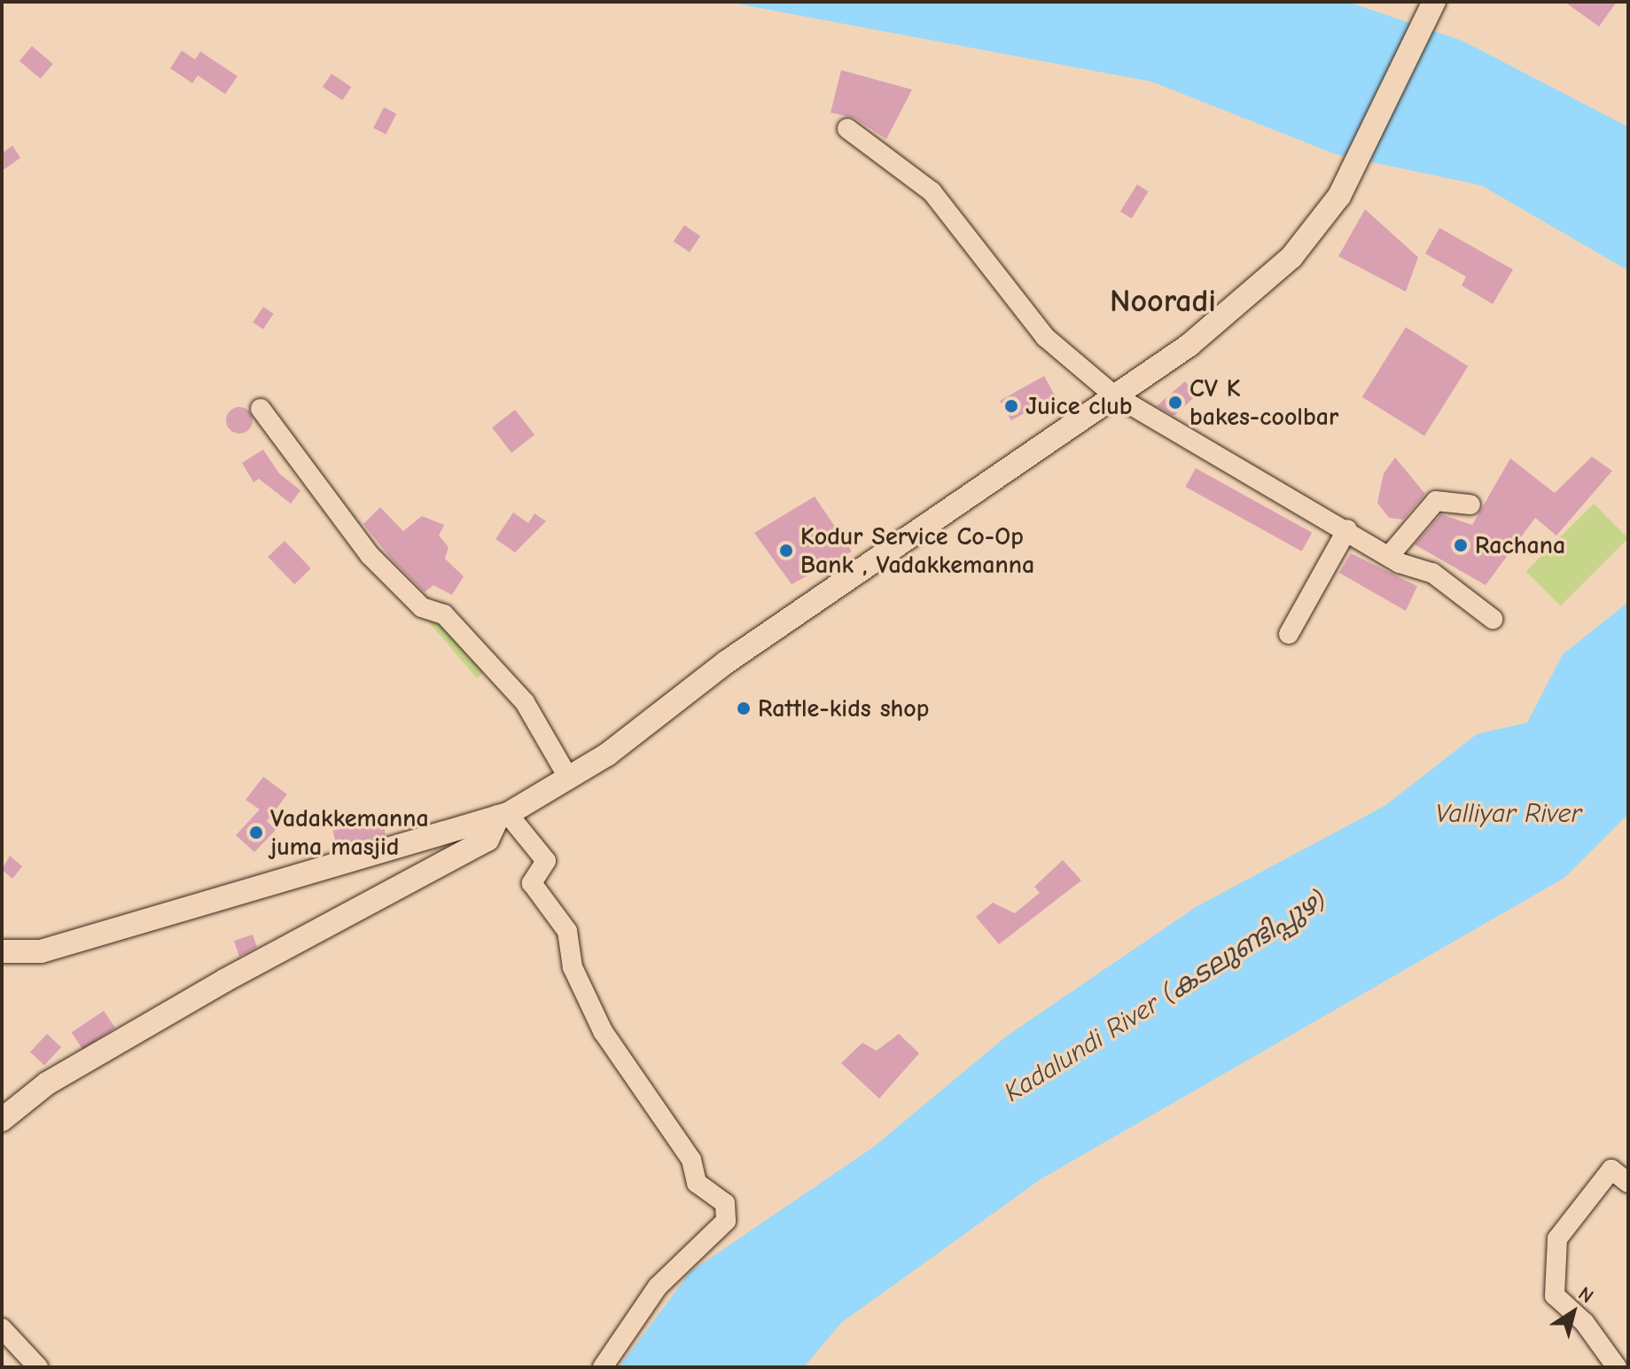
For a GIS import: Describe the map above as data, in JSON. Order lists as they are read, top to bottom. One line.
{"districts":["Nooradi"],"water":["Valliyar River","Kadalundi River (കടലുണ്ടിപ്പുഴ)"],"places":["CV K bakes-coolbar","Juice club","Rachana","Kodur Service Co-Op Bank , Vadakkemanna","Rattle-kids shop","Vadakkemanna juma masjid"],"north":"top right"}
